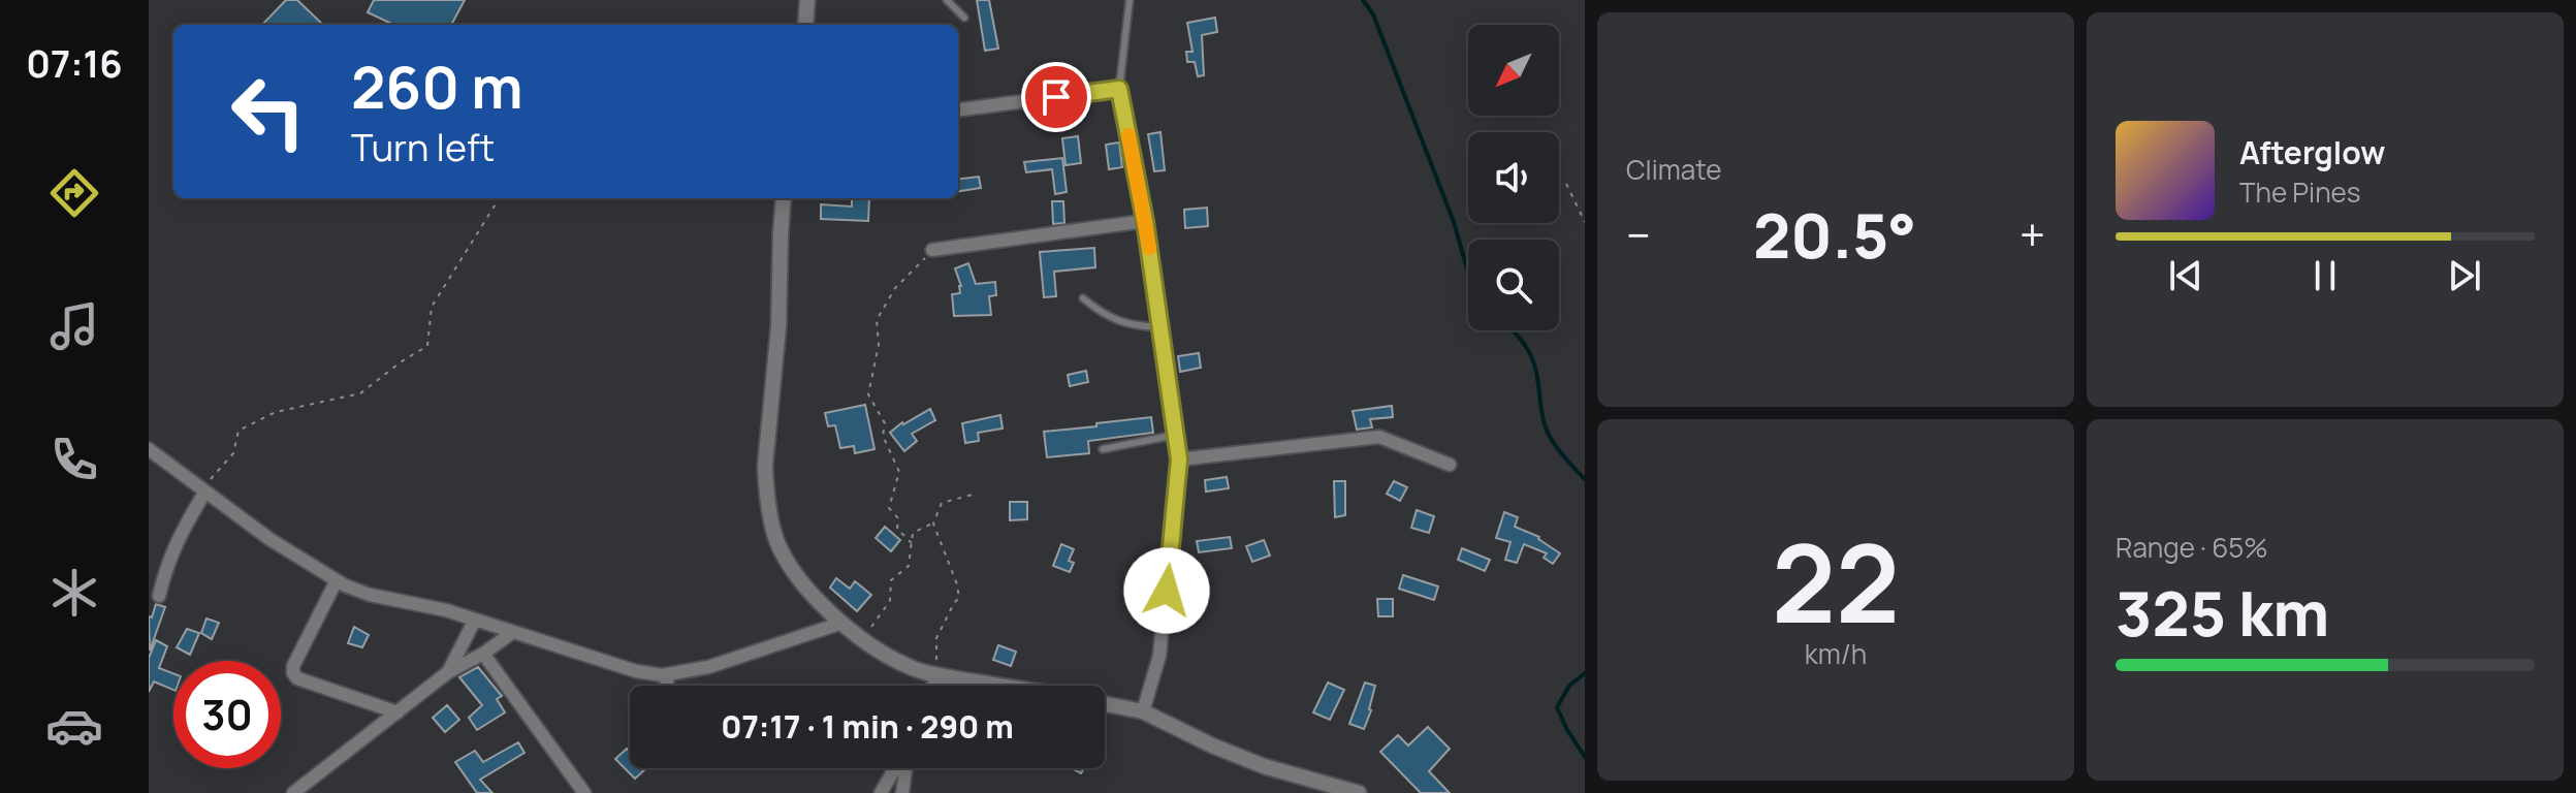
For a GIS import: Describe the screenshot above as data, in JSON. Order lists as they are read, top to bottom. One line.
{"north":"bottom left","page":{"tabs":"07:16","tile":["Climate",["22","km/h"],["Range · 65%","325 km"]],"turn":["260 m","Turn left"],"song":["Afterglow","The Pines"],"heat":["−","20.5°","+"],"limit":"30","trip":"07:17 · 1 min · 290 m"}}
